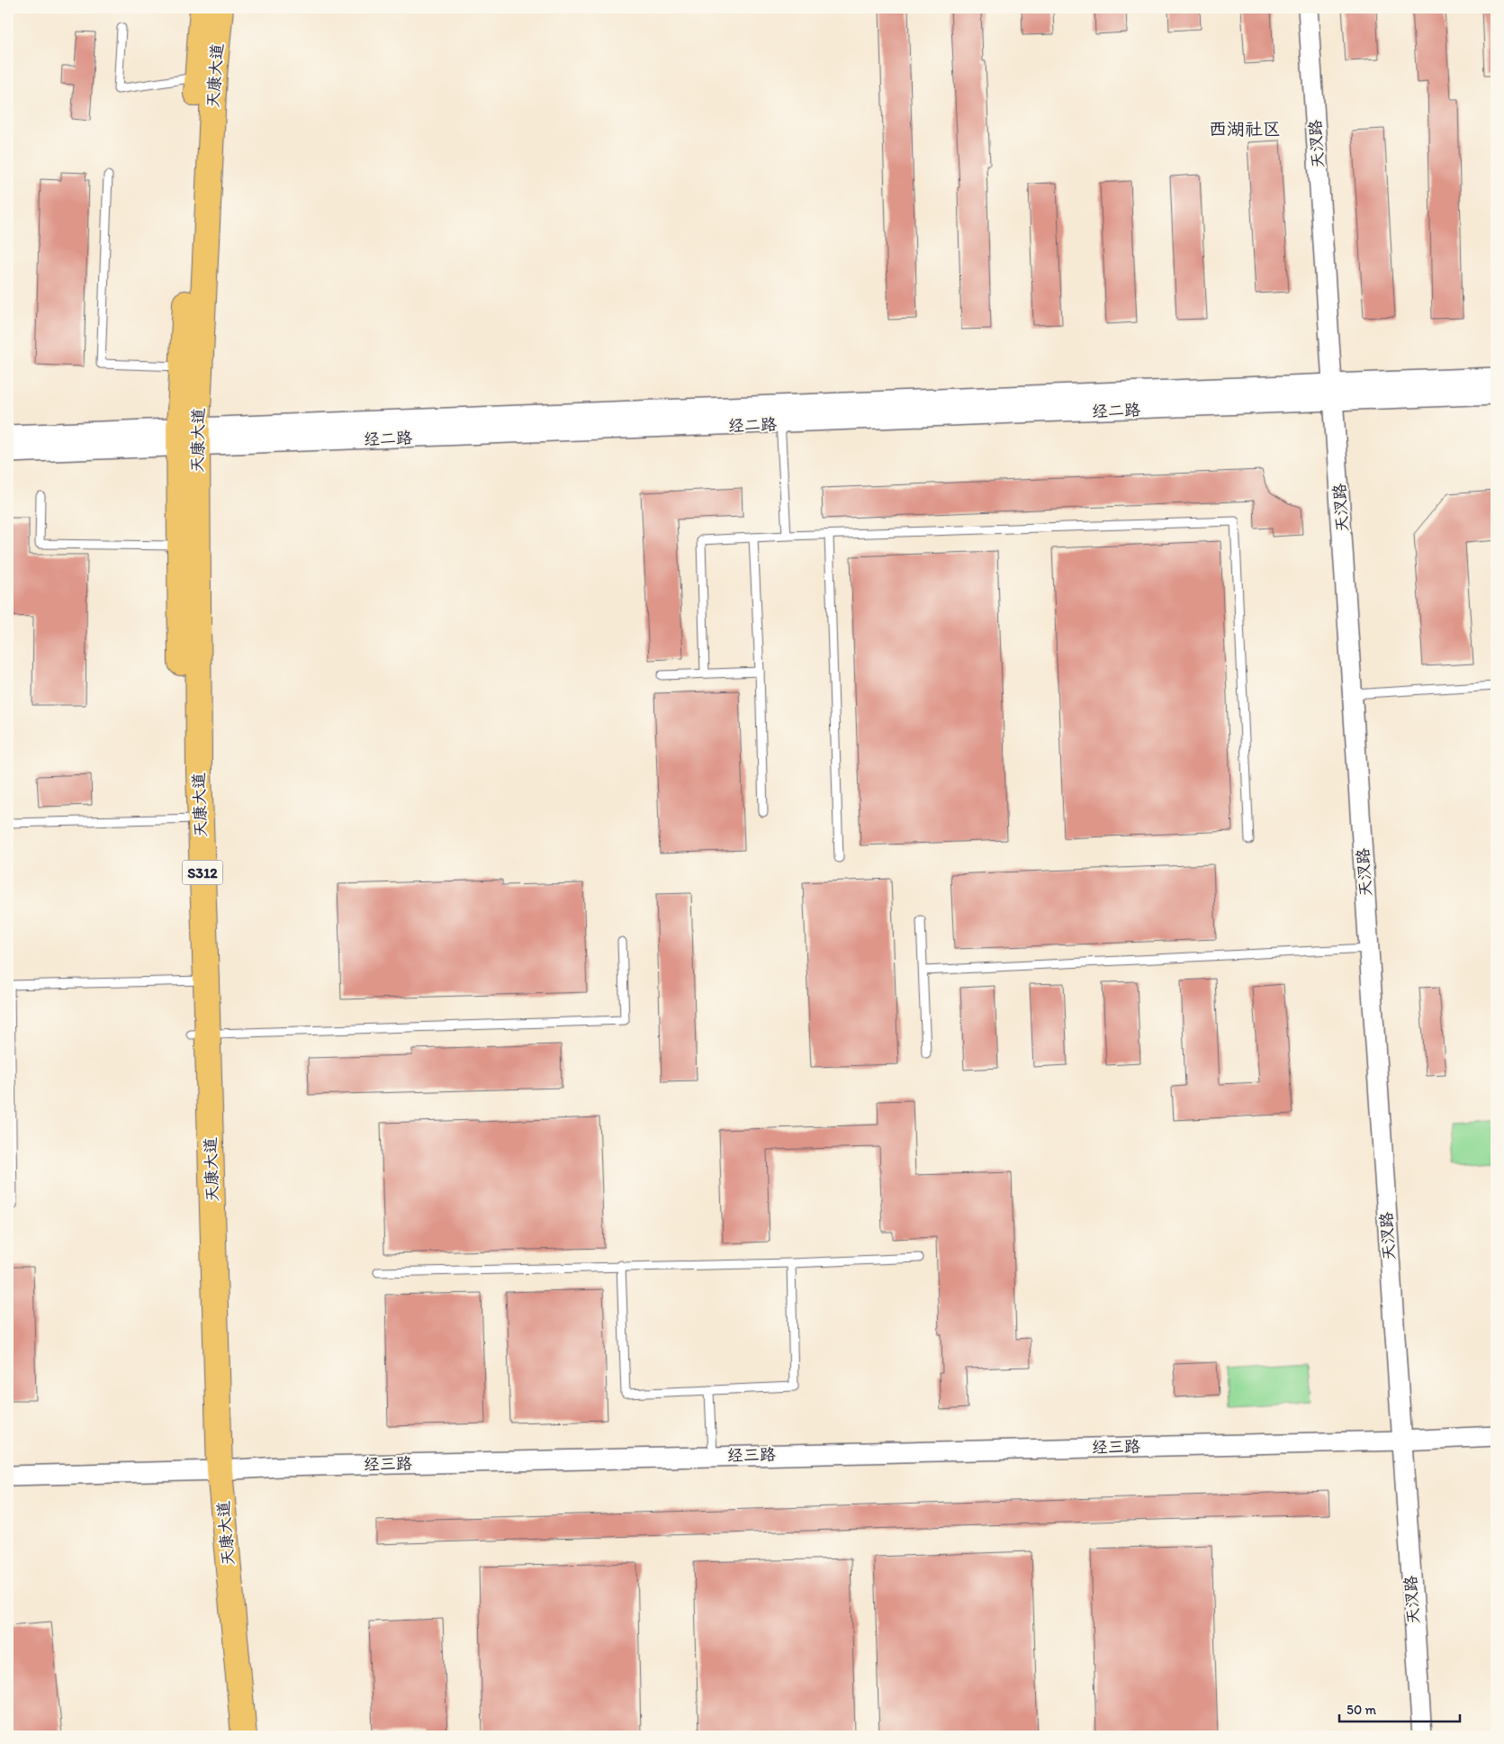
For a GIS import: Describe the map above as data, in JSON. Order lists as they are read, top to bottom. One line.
{"streets":{"main road":["天康大道","S312"],"street":["天汊路","经二路","经三路"]},"crossings":[["天康大道","经二路"],["天康大道","经三路"],["天汊路","经二路"],["天汊路","经三路"]],"districts":["西湖社区"],"scale_bar":"50 m"}
